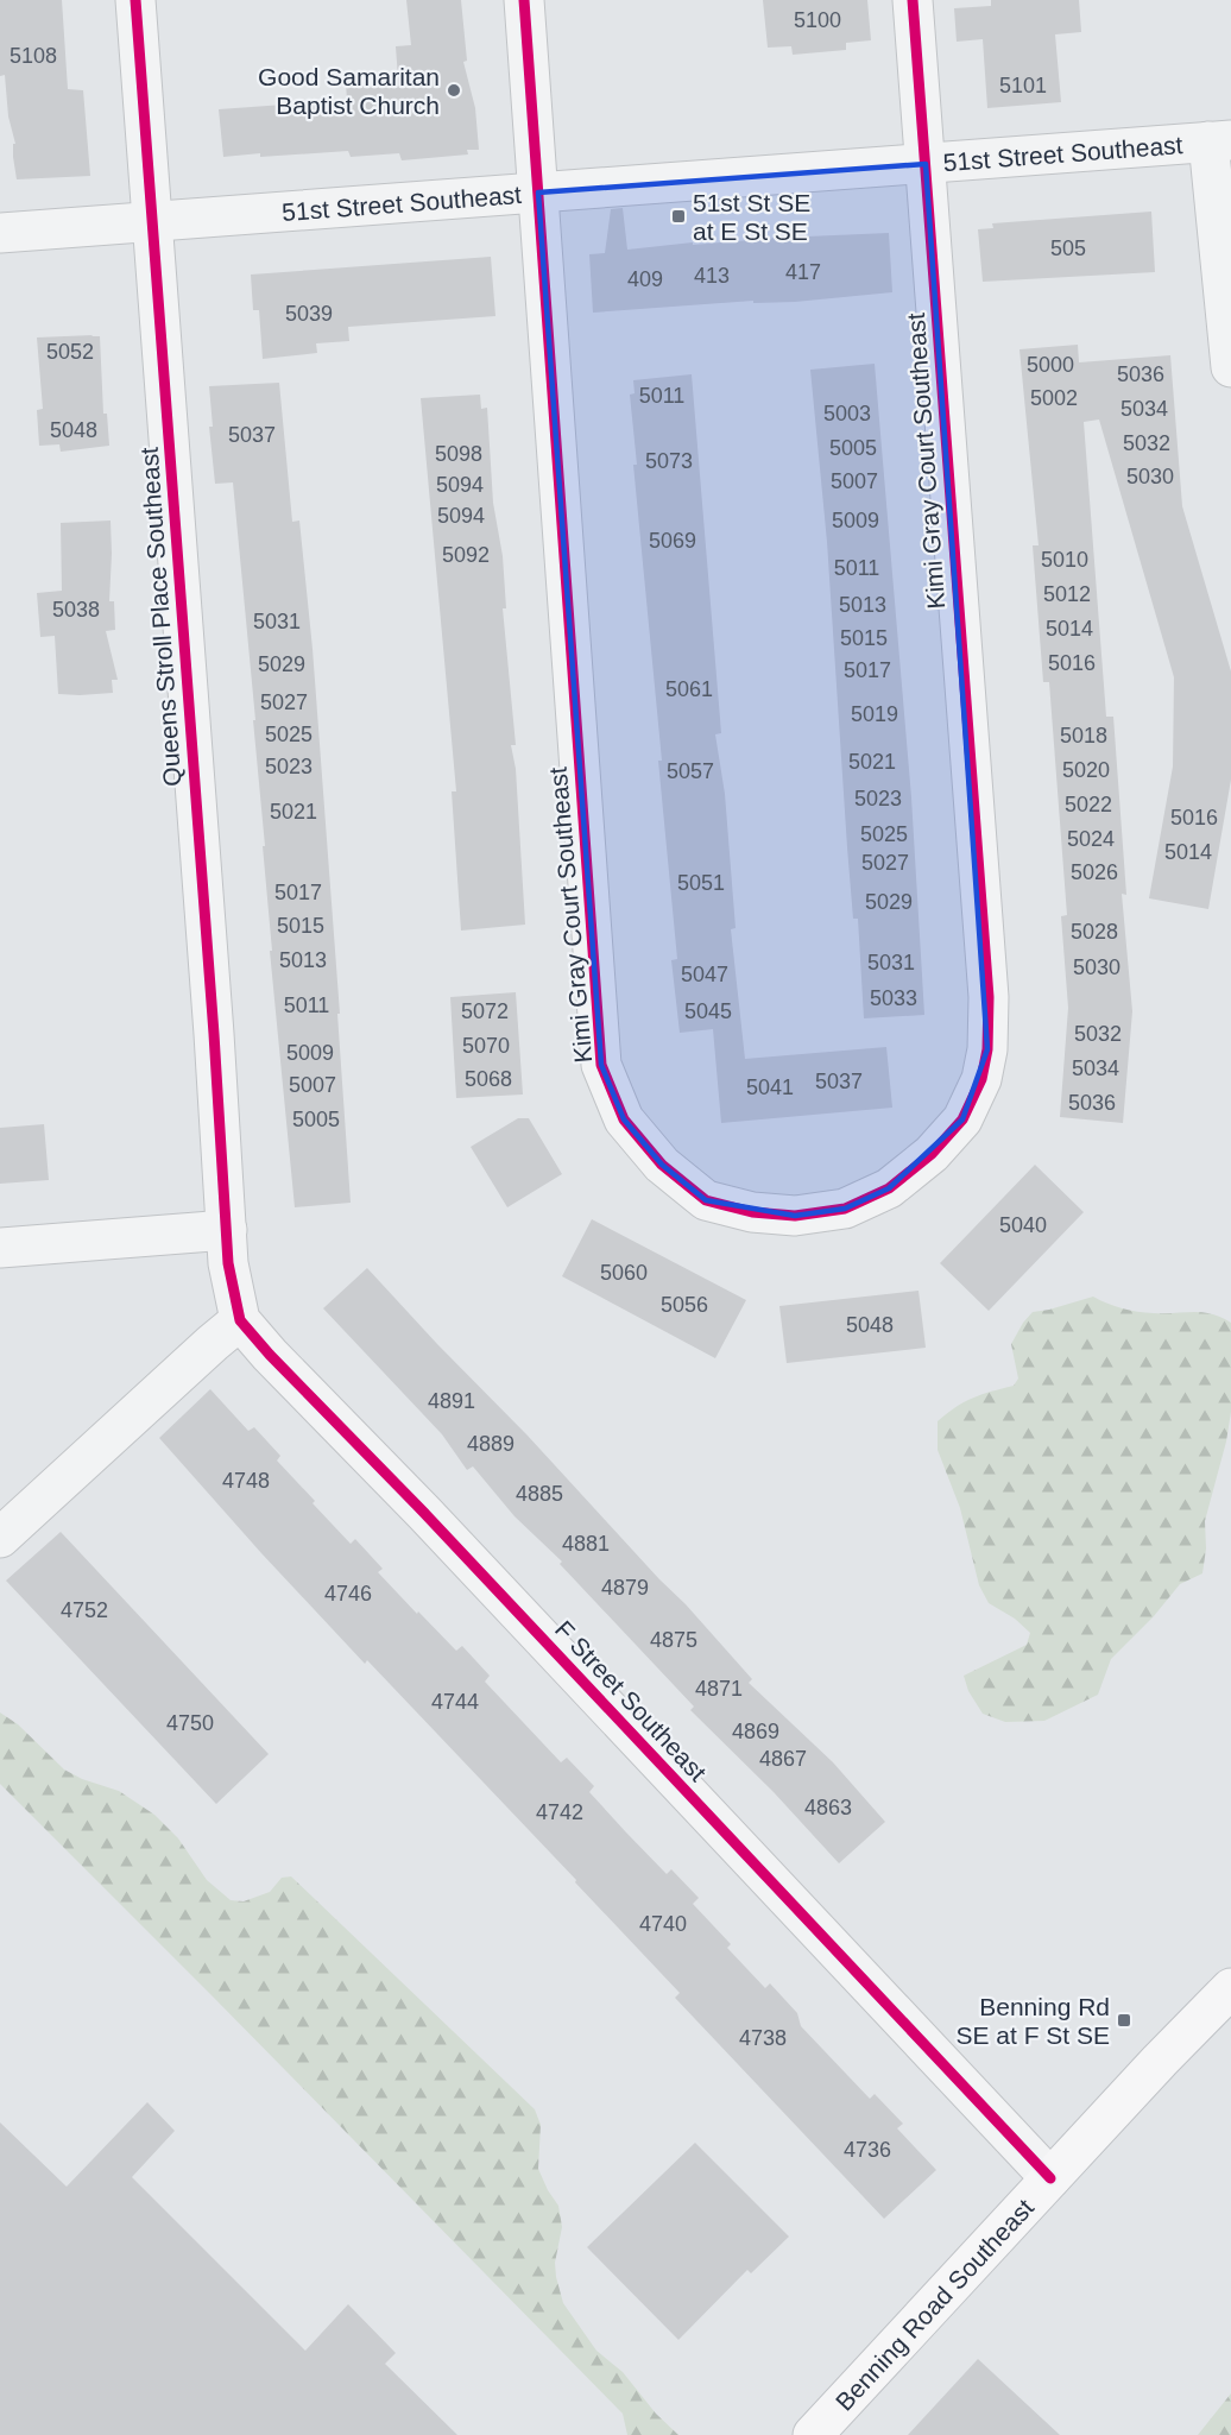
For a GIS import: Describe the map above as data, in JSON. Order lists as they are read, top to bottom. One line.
{"streets":{"main road":["Benning Road Southeast"],"street":["51st Street Southeast","Kimi Gray Court Southeast","Queens Stroll Place Southeast","F Street Southeast"]},"crossings":[["51st Street Southeast","Kimi Gray Court Southeast"],["51st Street Southeast","Queens Stroll Place Southeast"],["Queens Stroll Place Southeast","F Street Southeast"],["F Street Southeast","Benning Road Southeast"]],"places":{"other":["Good Samaritan Baptist Church"],"transit":["51st St SE at E St SE","Benning Rd SE at F St SE"]},"house_numbers":["5100","5108","5101","505","417","413","409","5039","5052","5000","5036","5011","5002","5034","5003","5048","5037","5032","5005","5098","5073","5030","5007","5094","5094","5009","5069","5092","5010","5011","5012","5013","5038","5031","5014","5015","5016","5029","5017","5061","5027","5019","5025","5018","5021","5023","5020","5057","5023","5022","5021","5016","5025","5024","5014","5027","5026","5051","5017","5029","5015","5028","5013","5031","5030","5047","5033","5011","5072","5045","5032","5070","5009","5034","5068","5037","5007","5041","5036","5005","5040","5060","5056","5048","4891","4889","4748","4885","4881","4879","4746","4752","4875","4871","4744","4750","4869","4867","4863","4742","4740","4738","4736"]}
